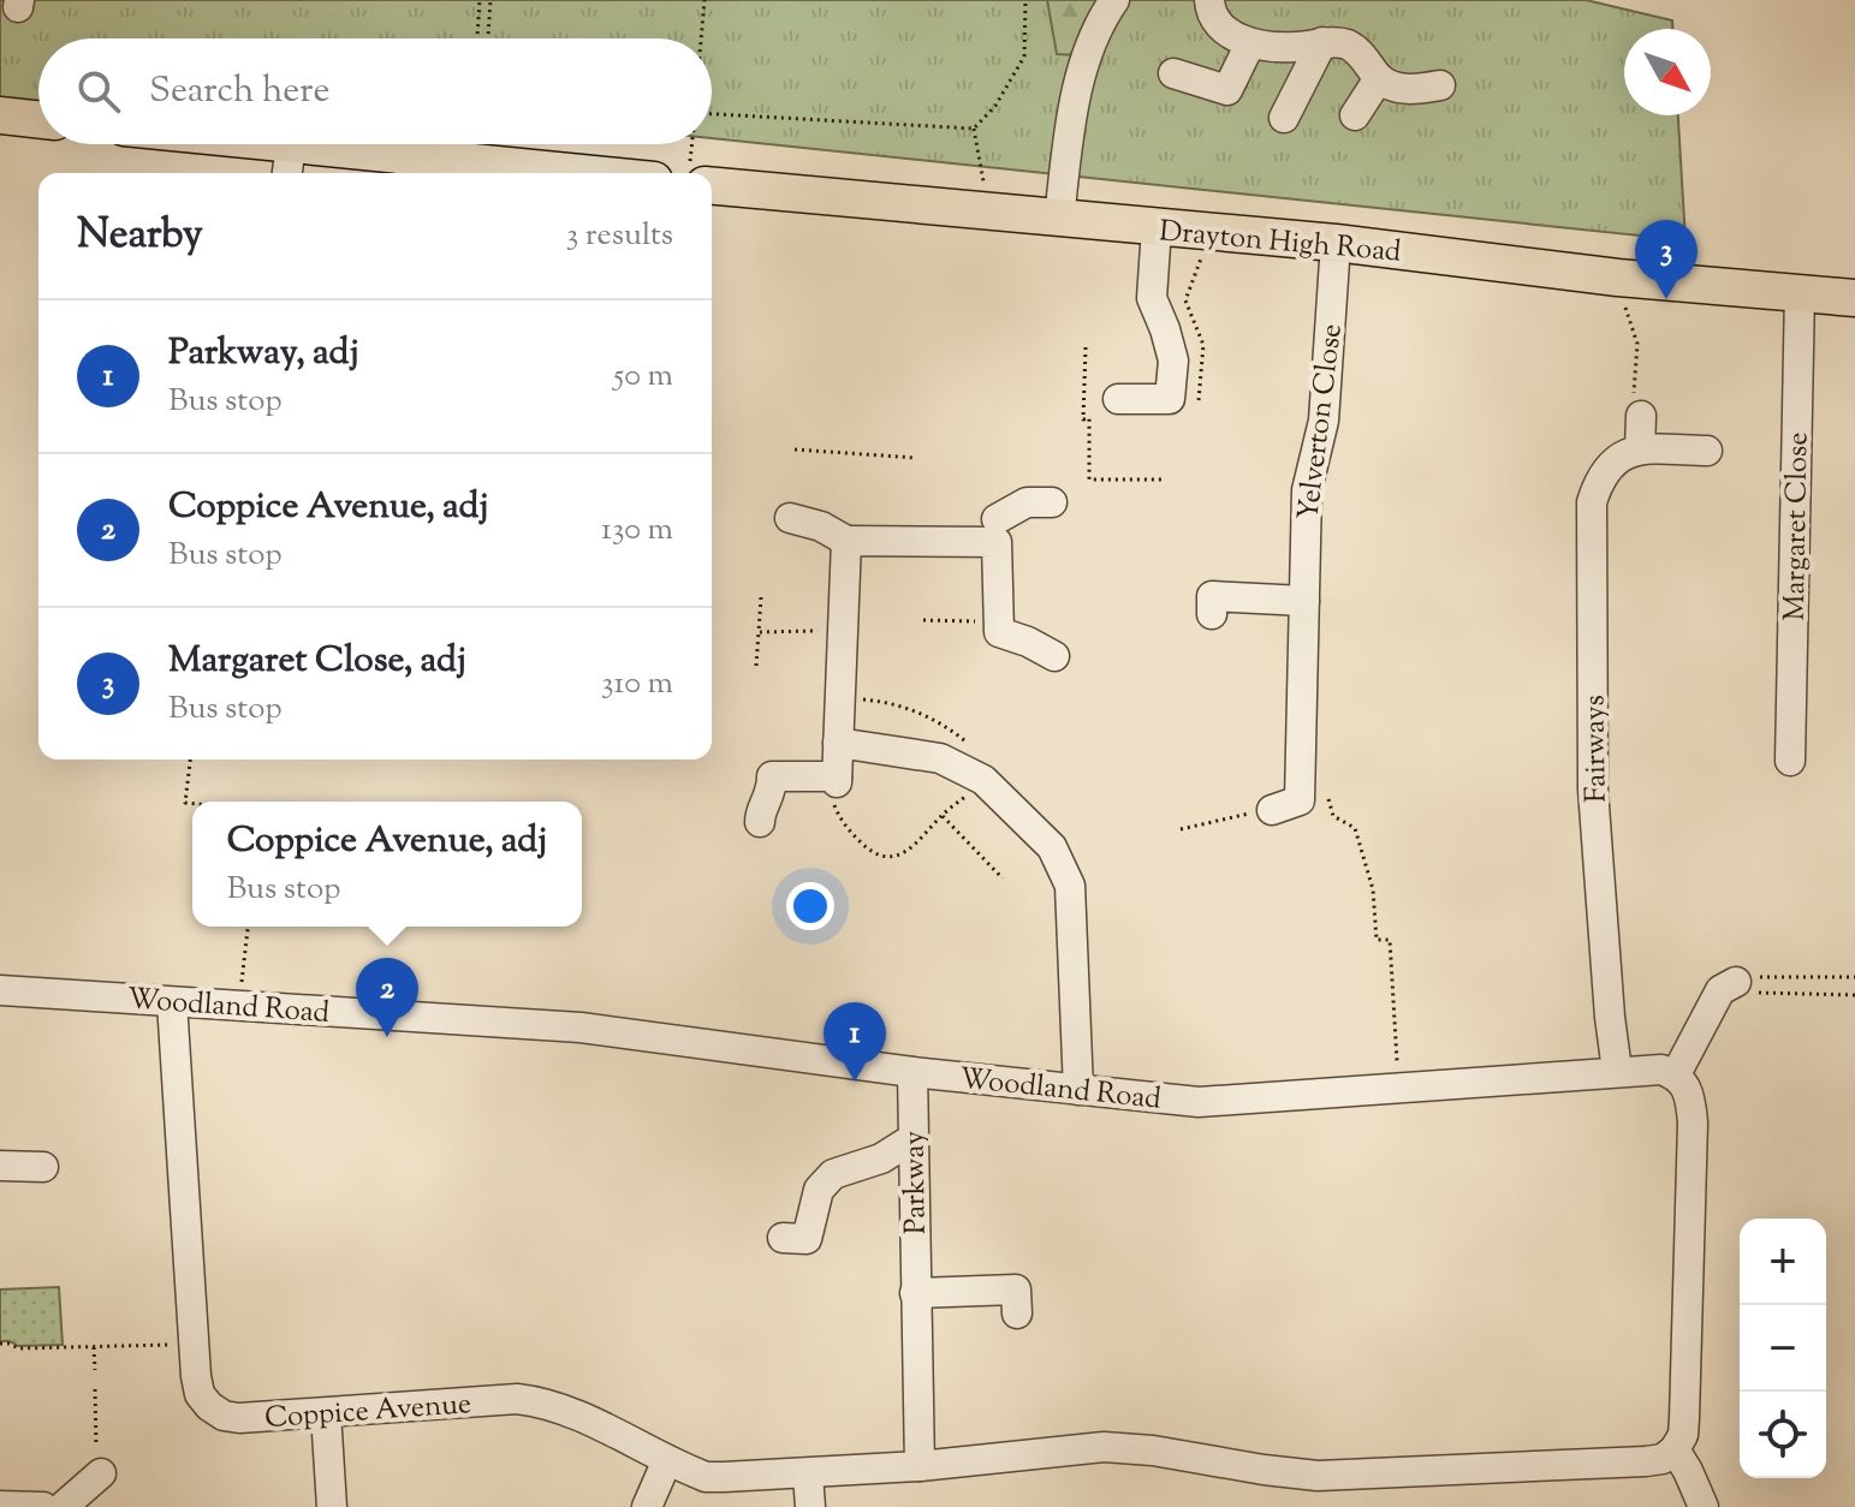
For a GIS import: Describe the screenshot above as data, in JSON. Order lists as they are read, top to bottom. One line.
{"streets":{"main road":["Drayton High Road"],"street":["Yelverton Close","Margaret Close","Fairways","Woodland Road","Parkway","Coppice Avenue"]},"crossings":[["Drayton High Road","Yelverton Close"],["Drayton High Road","Margaret Close"],["Fairways","Woodland Road"],["Woodland Road","Parkway"],["Woodland Road","Coppice Avenue"],["Parkway","Coppice Avenue"]],"north":"bottom right","page":{"search":"Search here","heading":["Nearby","3 results"],"pins":["3","2","1"],"list":[{"mark":"1","name":"Parkway, adj","note":"Bus stop","value":"50 m"},{"mark":"2","name":"Coppice Avenue, adj","note":"Bus stop","value":"130 m"},{"mark":"3","name":"Margaret Close, adj","note":"Bus stop","value":"310 m"}],"popup":["Coppice Avenue, adj","Bus stop"],"map_buttons":["+","−"]}}
